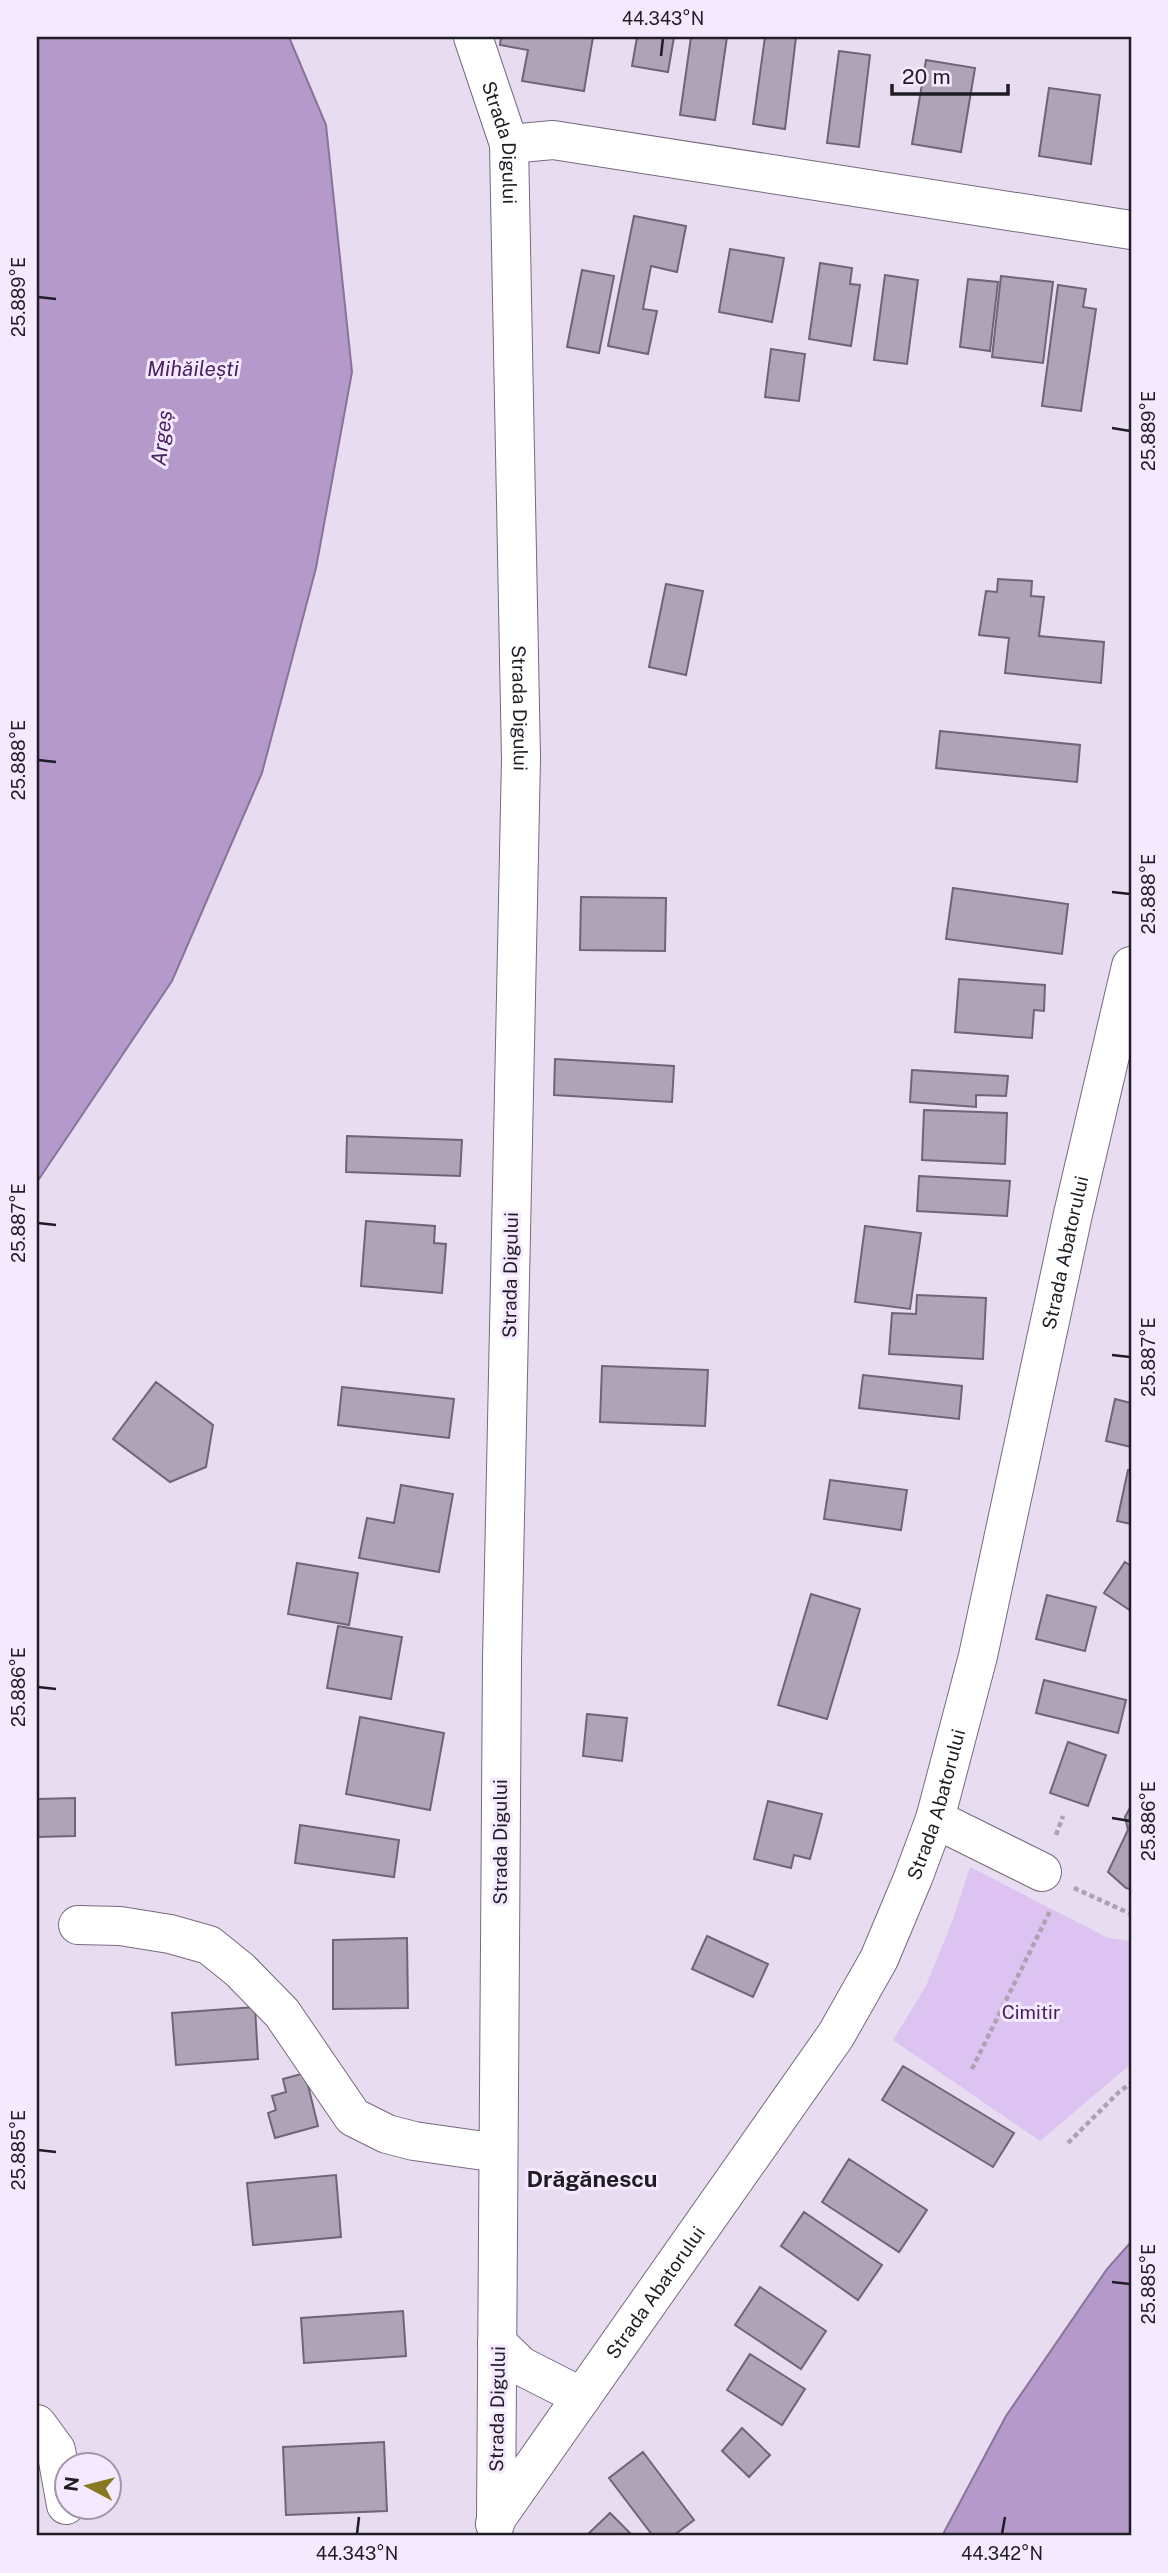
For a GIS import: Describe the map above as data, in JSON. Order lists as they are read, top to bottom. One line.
{"streets":{"street":["Strada Digului","Strada Abatorului"]},"crossings":[["Strada Digului","Strada Abatorului"]],"districts":["Drăgănescu"],"water":["Mihăilești","Argeș"],"parks":["Cimitir"],"scale_bar":"20 m","north":"left","coordinates":["44.343°N","25.889°E","25.888°E","25.887°E","25.886°E","25.885°E","44.342°N"]}
